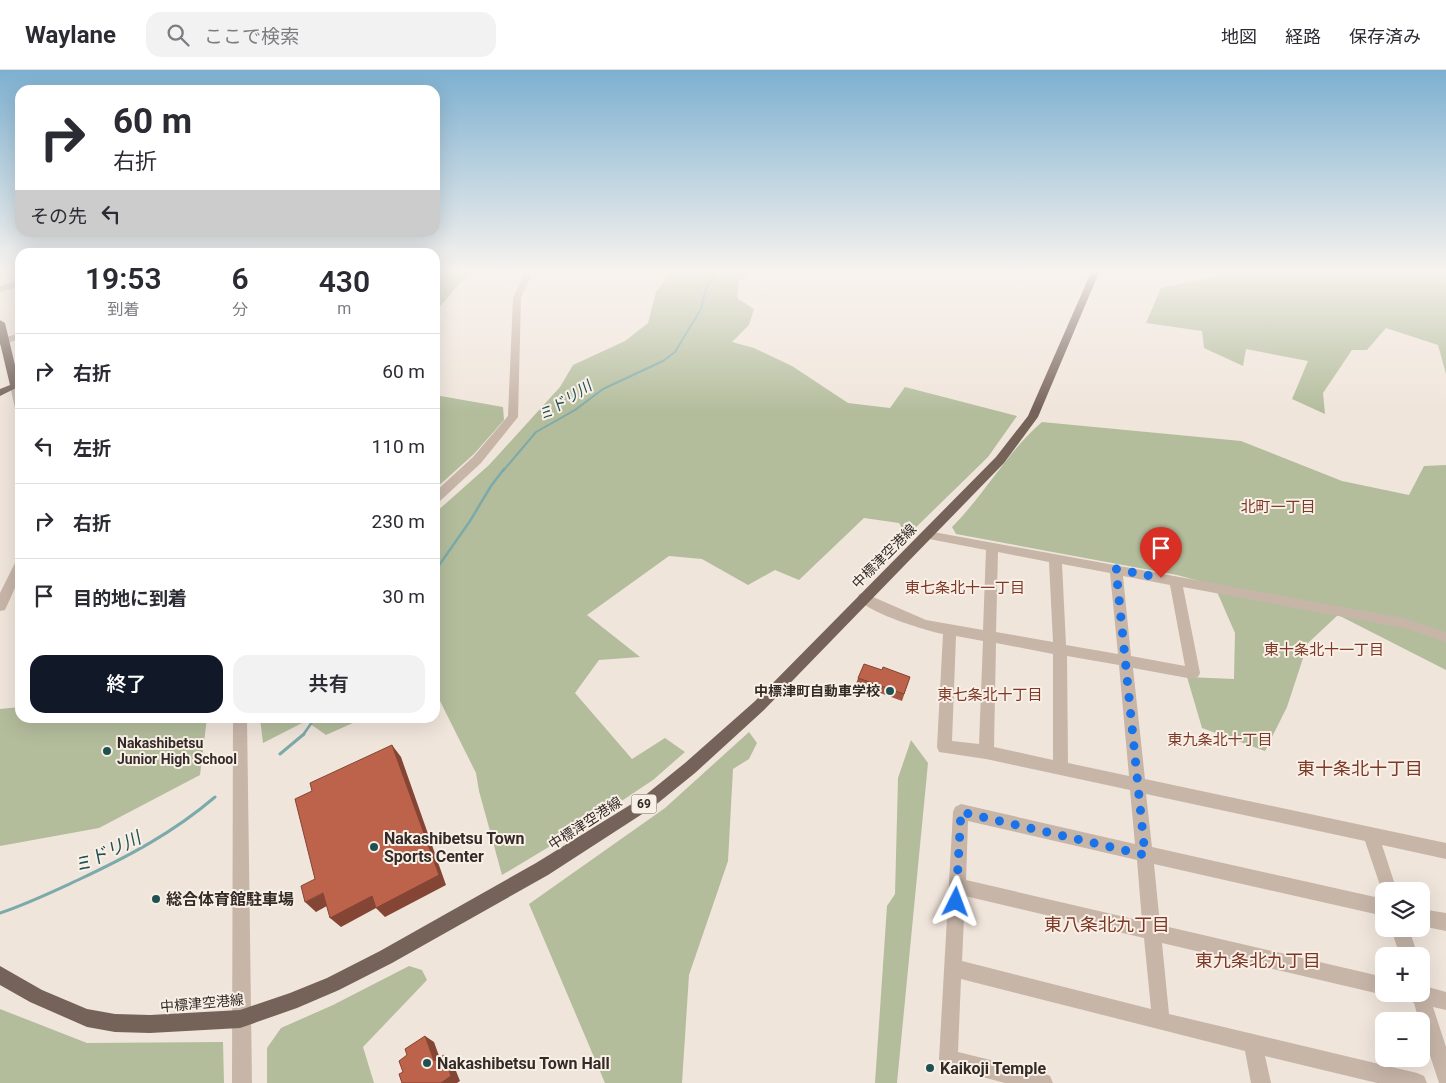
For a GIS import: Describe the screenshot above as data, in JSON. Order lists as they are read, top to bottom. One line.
{"streets":{"main road":["中標津空港線","69"]},"districts":["北町一丁目","東七条北十一丁目","東十条北十一丁目","東七条北十丁目","東九条北十丁目","東十条北十丁目","東八条北九丁目","東九条北九丁目"],"water":["ミドリ川"],"places":["中標津町自動車学校","Nakashibetsu Junior High School","Nakashibetsu Town Sports Center","総合体育館駐車場","Nakashibetsu Town Hall","Kaikoji Temple"],"page":{"header":"Waylane","search":"ここで検索","nav":["地図","経路","保存済み"],"turn":["60 m","右折"],"then":"その先","eta":["19:53","到着","6","分","430","m"],"list":[{"name":"右折","value":"60 m"},{"name":"左折","value":"110 m"},{"name":"右折","value":"230 m"},{"name":"目的地に到着","value":"30 m"}],"buttons":["終了","共有"],"map_buttons":["+","−"]}}
